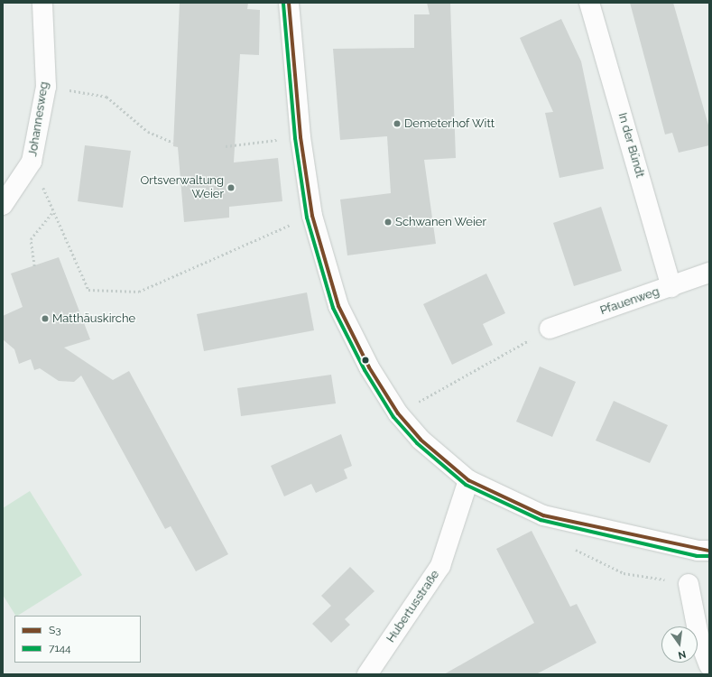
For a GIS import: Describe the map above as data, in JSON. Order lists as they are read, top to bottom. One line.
{"streets":{"street":["Johannesweg","In der Bündt","Pfauenweg","Hubertusstraße"]},"crossings":[["In der Bündt","Pfauenweg"]],"places":["Demeterhof Witt","Ortsverwaltung Weier","Schwanen Weier","Matthäuskirche"],"lines":["transit line S3","transit line 7144"],"legend":["S3","7144"],"north":"bottom"}
